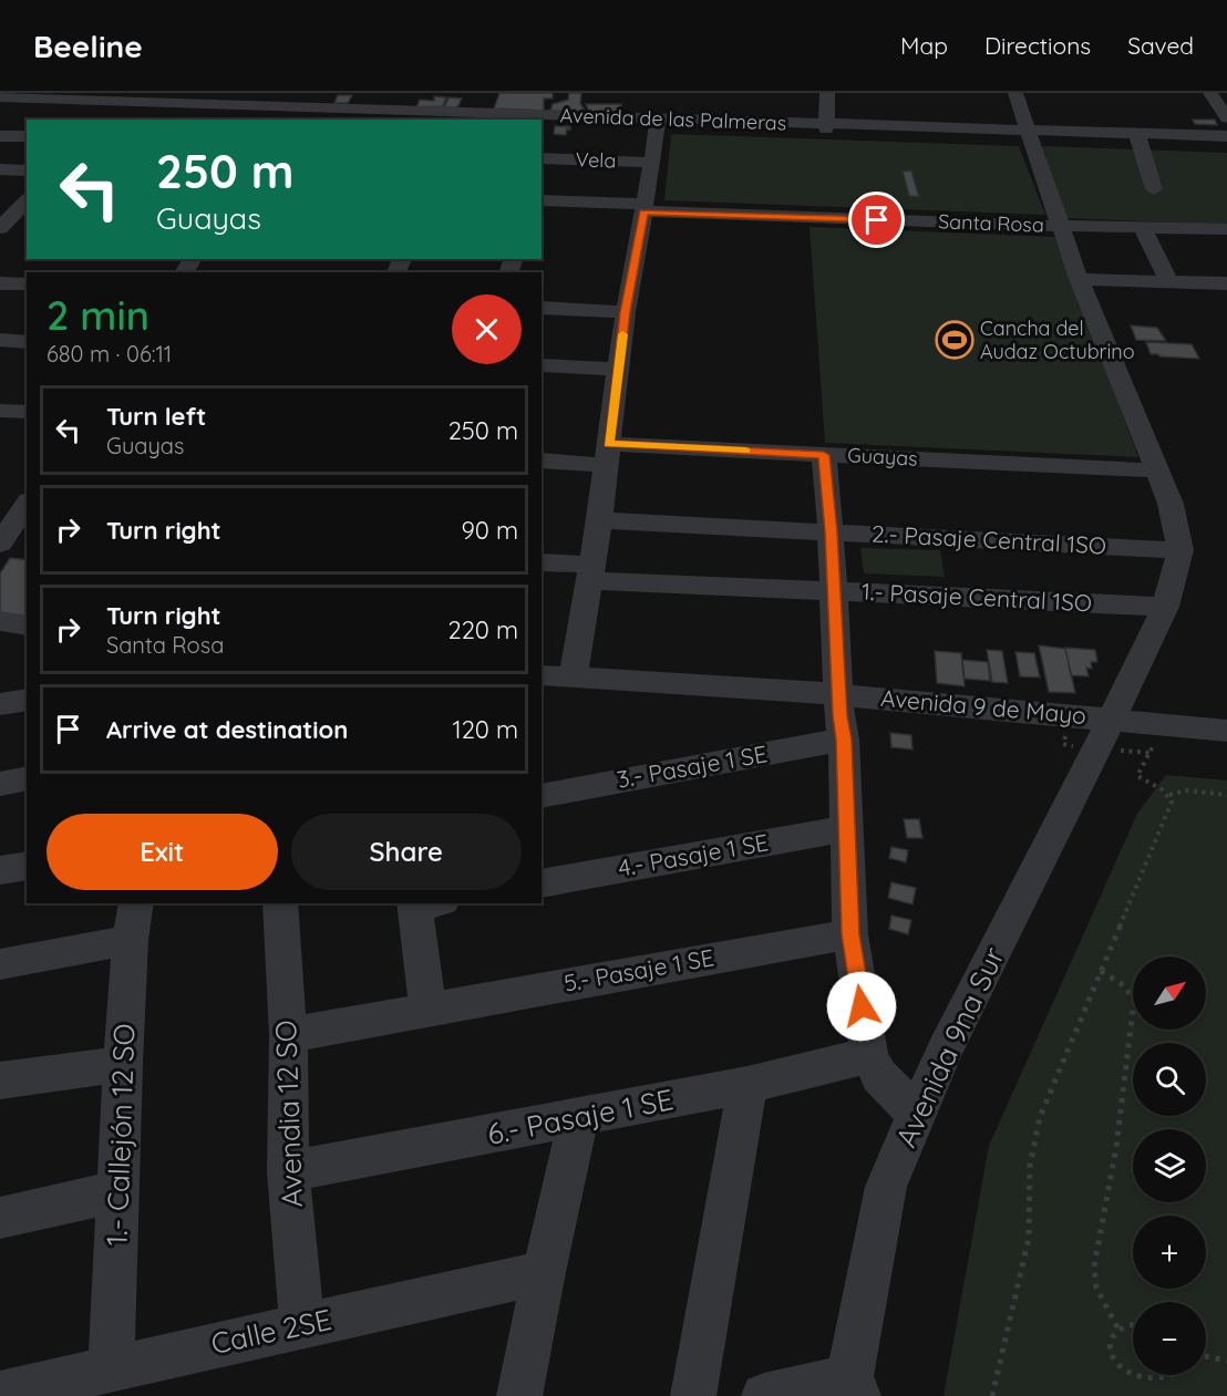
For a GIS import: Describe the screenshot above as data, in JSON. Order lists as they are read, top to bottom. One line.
{"streets":{"street":["Avenida de las Palmeras","Vela","Santa Rosa","Guayas","2.- Pasaje Central 1SO","1.- Pasaje Central 1SO","Avenida 9 de Mayo","3.- Pasaje 1 SE","4.- Pasaje 1 SE","5.- Pasaje 1 SE","Avenida 9na Sur","Avendia 12 SO","6.- Pasaje 1 SE","1.- Callejón 12 SO","Calle 2SE"]},"crossings":[["2.- Pasaje Central 1SO","Avenida 9na Sur"],["1.- Pasaje Central 1SO","Avenida 9na Sur"],["Avenida 9 de Mayo","Avenida 9na Sur"],["5.- Pasaje 1 SE","Avendia 12 SO"],["Avendia 12 SO","6.- Pasaje 1 SE"],["Avendia 12 SO","Calle 2SE"],["1.- Callejón 12 SO","Calle 2SE"]],"places":{"sports":["Cancha del Audaz Octubrino"]},"north":"top right","page":{"header":"Beeline","nav":["Map","Directions","Saved"],"turn":["250 m","Guayas"],"heading":["2 min","680 m · 06:11"],"list":[{"name":"Turn left","note":"Guayas","value":"250 m"},{"name":"Turn right","value":"90 m"},{"name":"Turn right","note":"Santa Rosa","value":"220 m"},{"name":"Arrive at destination","value":"120 m"}],"buttons":["Exit","Share"],"map_buttons":["+","−"]}}
